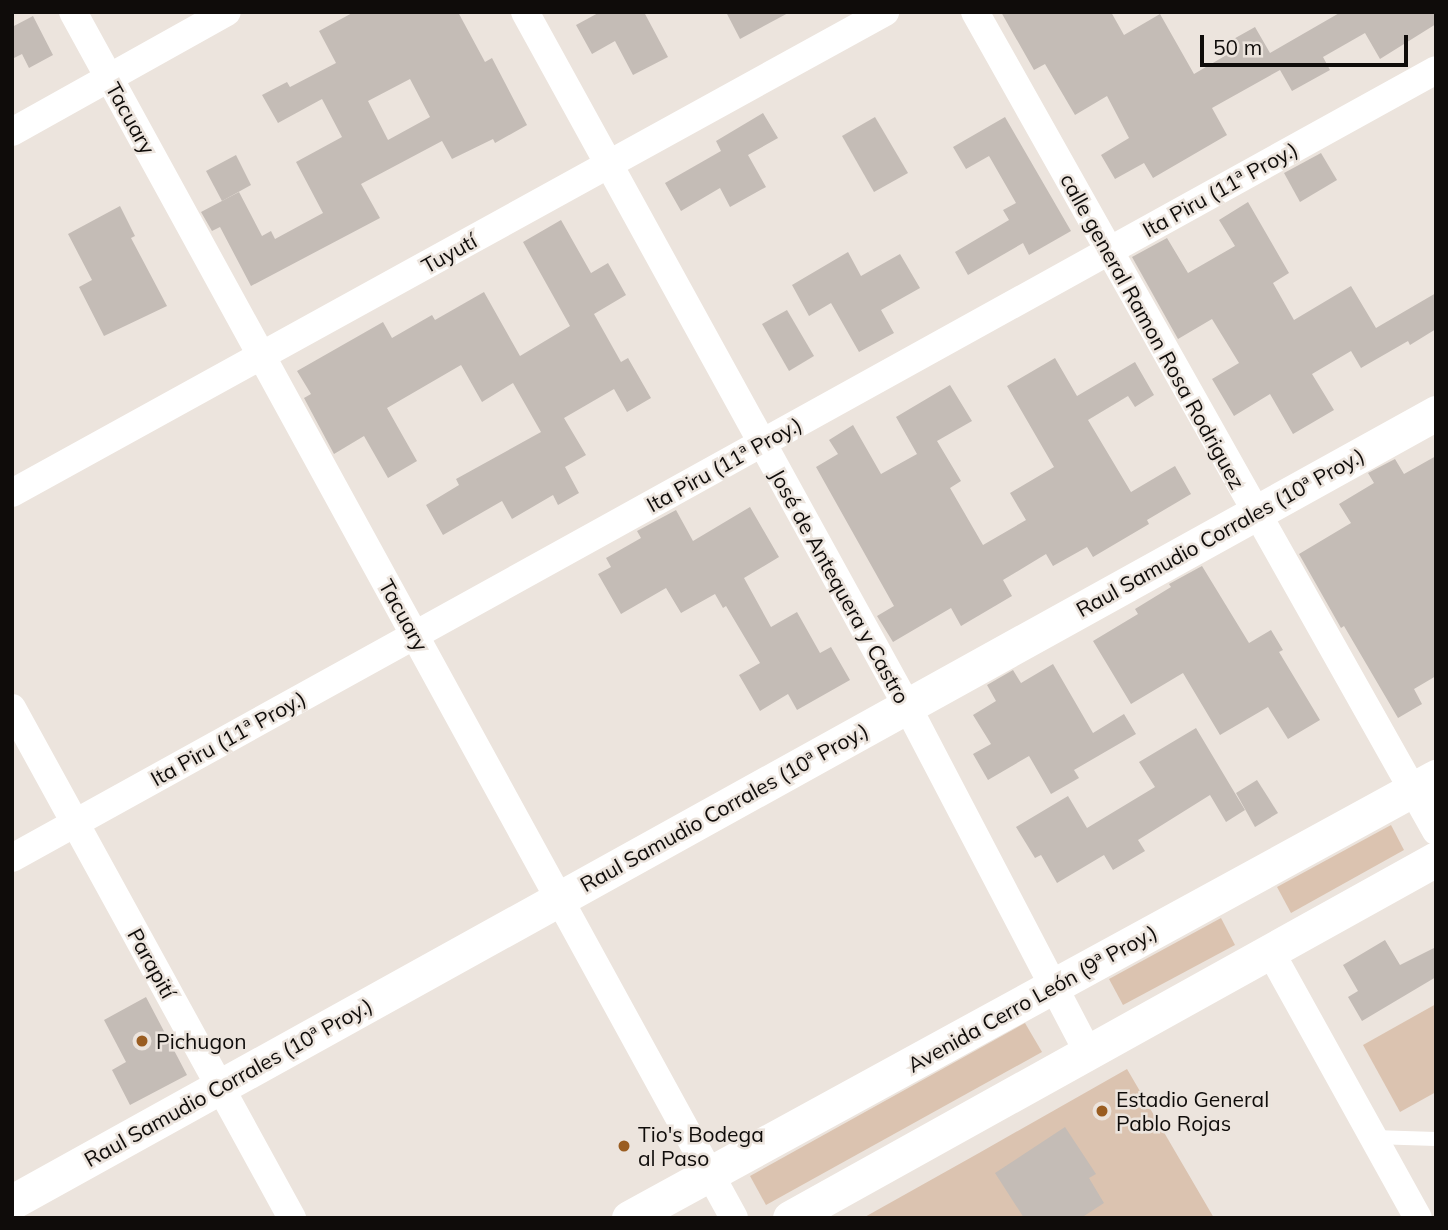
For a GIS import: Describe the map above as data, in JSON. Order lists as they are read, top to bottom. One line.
{"streets":{"street":["Tacuary","Ita Piru (11ª Proy.)","Tuyutí","calle general Ramon Rosa Rodriguez","Raul Samudio Corrales (10ª Proy.)","José de Antequera y Castro","Parapití","Avenida Cerro León (9ª Proy.)"]},"crossings":[["Tacuary","Ita Piru (11ª Proy.)"],["Tacuary","Tuyutí"],["Tacuary","Raul Samudio Corrales (10ª Proy.)"],["Tacuary","Avenida Cerro León (9ª Proy.)"],["Ita Piru (11ª Proy.)","calle general Ramon Rosa Rodriguez"],["Ita Piru (11ª Proy.)","José de Antequera y Castro"],["Ita Piru (11ª Proy.)","Parapití"],["Tuyutí","José de Antequera y Castro"],["calle general Ramon Rosa Rodriguez","Raul Samudio Corrales (10ª Proy.)"],["calle general Ramon Rosa Rodriguez","Avenida Cerro León (9ª Proy.)"],["Raul Samudio Corrales (10ª Proy.)","José de Antequera y Castro"],["Raul Samudio Corrales (10ª Proy.)","Parapití"],["José de Antequera y Castro","Avenida Cerro León (9ª Proy.)"]],"places":["Pichugon","Estadio General Pablo Rojas","Tio's Bodega al Paso"],"scale_bar":"50 m"}
